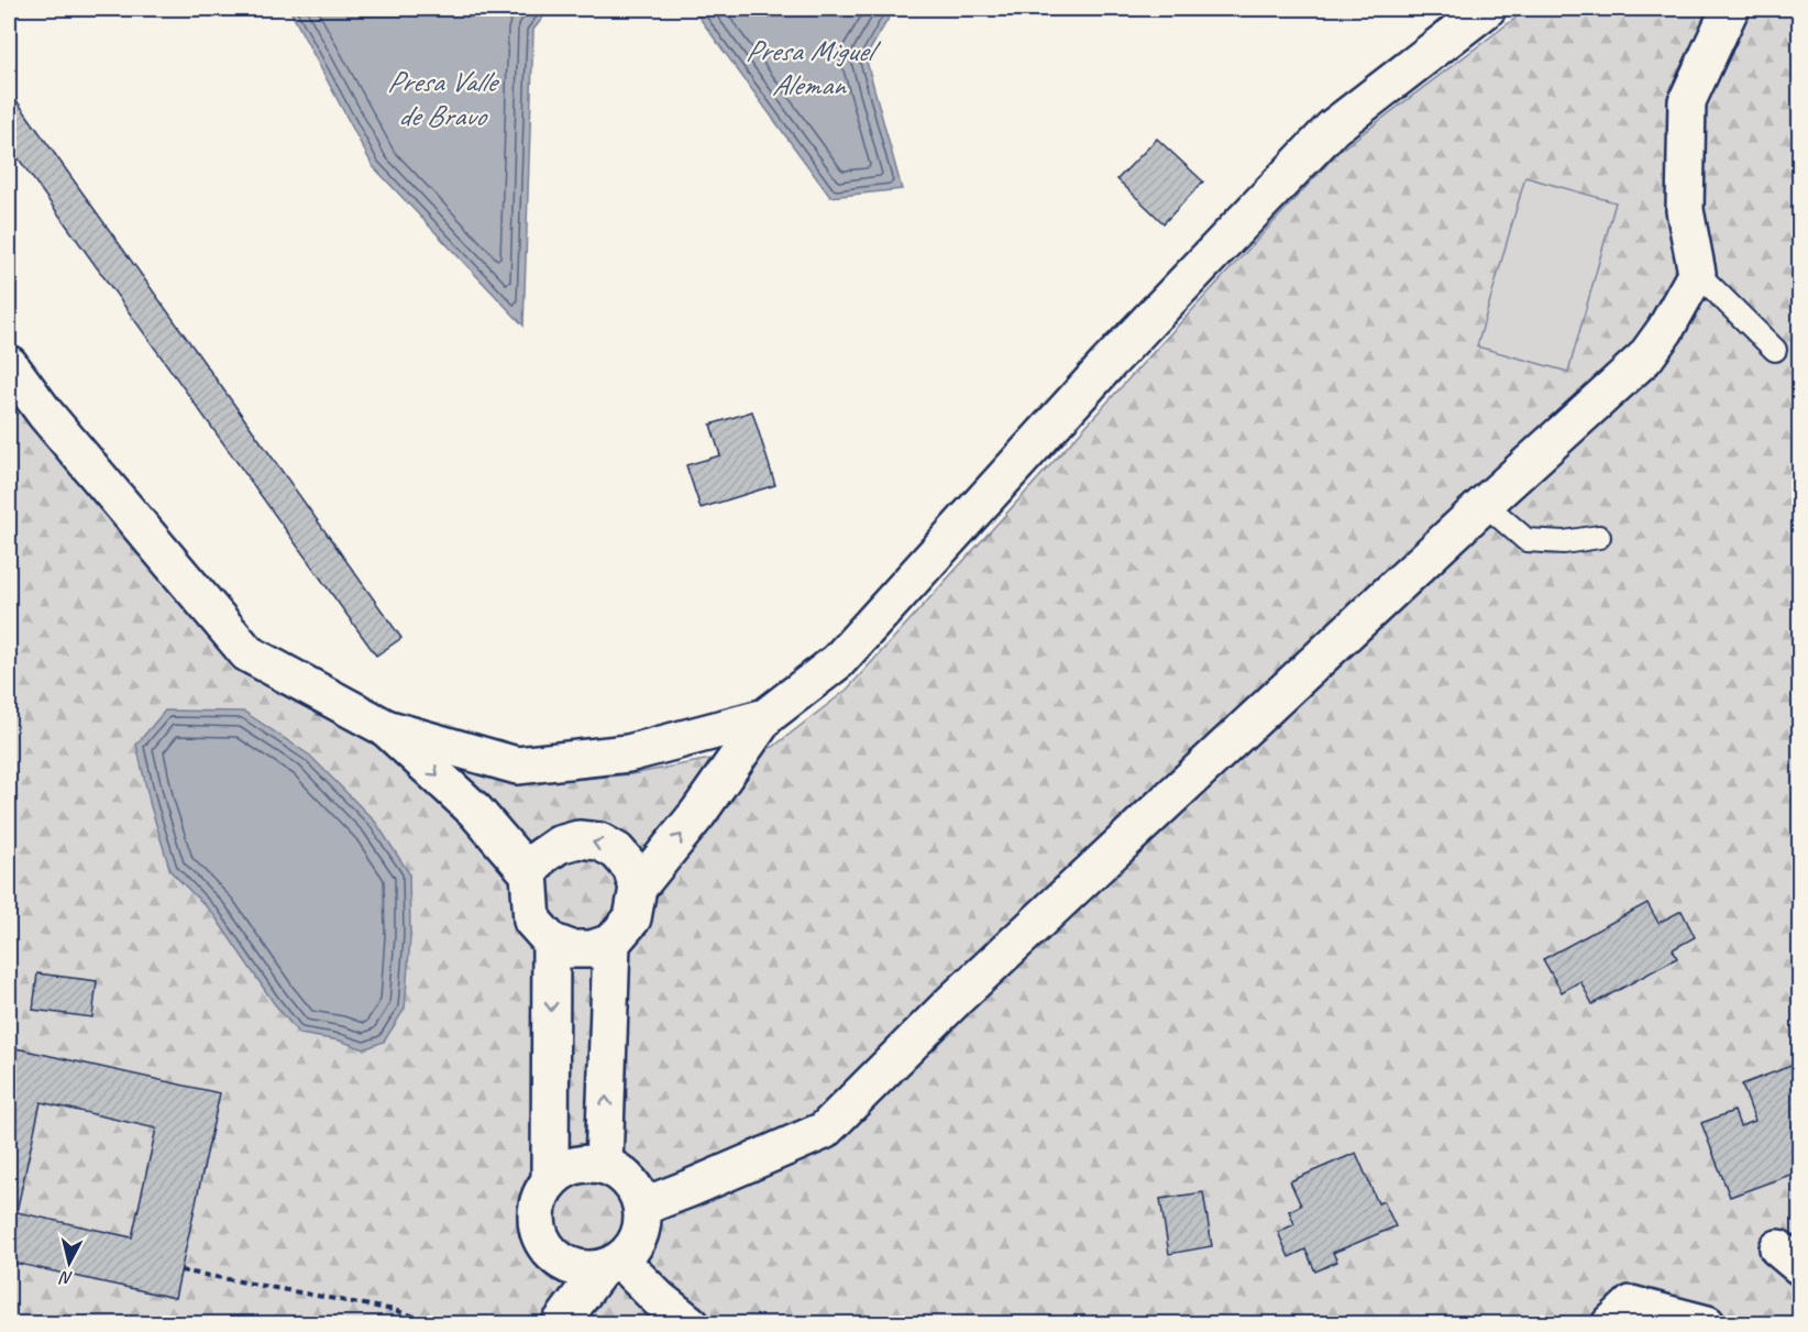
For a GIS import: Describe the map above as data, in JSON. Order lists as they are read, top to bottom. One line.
{"water":["Presa Miguel Aleman","Presa Valle de Bravo"],"north":"bottom"}
